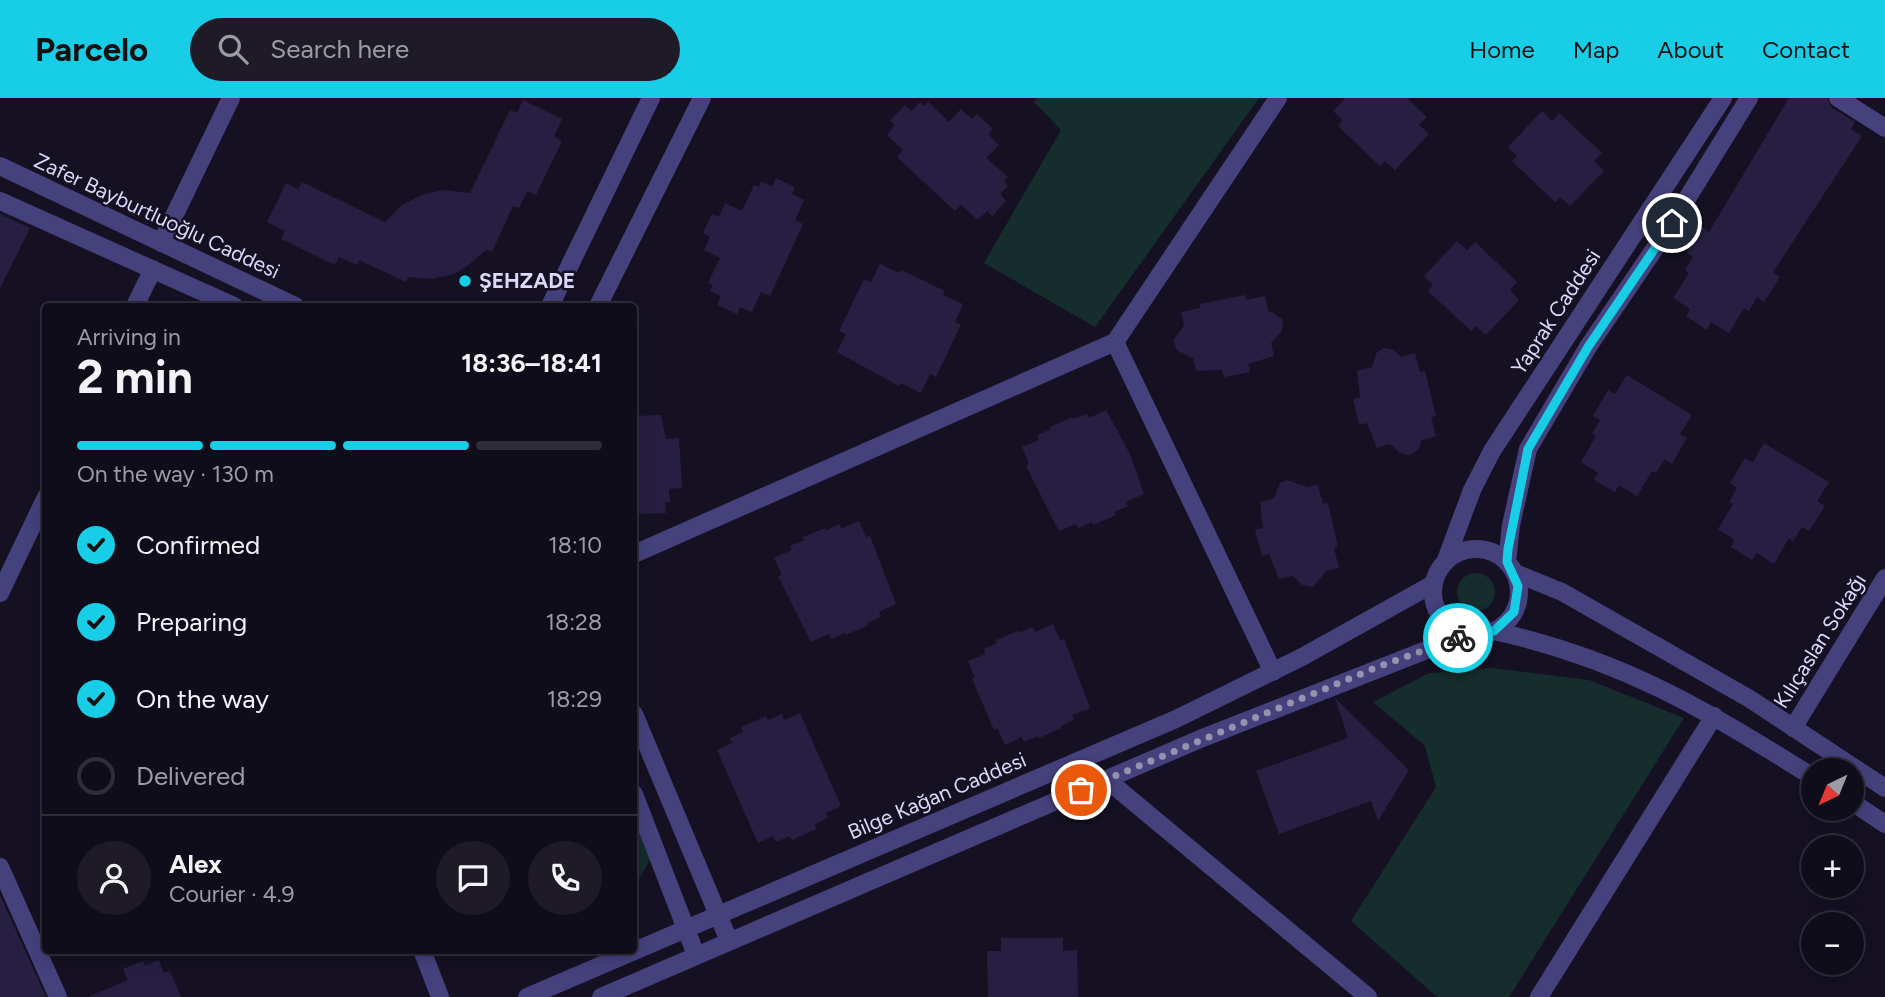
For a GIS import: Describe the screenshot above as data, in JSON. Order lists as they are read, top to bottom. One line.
{"streets":{"street":["Zafer Bayburtluoğlu Caddesi","Yaprak Caddesi","Kılıçaslan Sokağı","Bilge Kağan Caddesi"]},"crossings":[["Yaprak Caddesi","Bilge Kağan Caddesi"]],"places":["ŞEHZADE"],"north":"bottom left","page":{"header":"Parcelo","search":"Search here","nav":["Home","Map","About","Contact"],"heading":["2 min","Arriving in","18:36–18:41"],"panel":["Alex","Courier · 4.9"],"bar":"On the way · 130 m","list":[["Confirmed","18:10"],["Preparing","18:28"],["On the way","18:29"],"Delivered"],"map_buttons":["+","−"]}}
